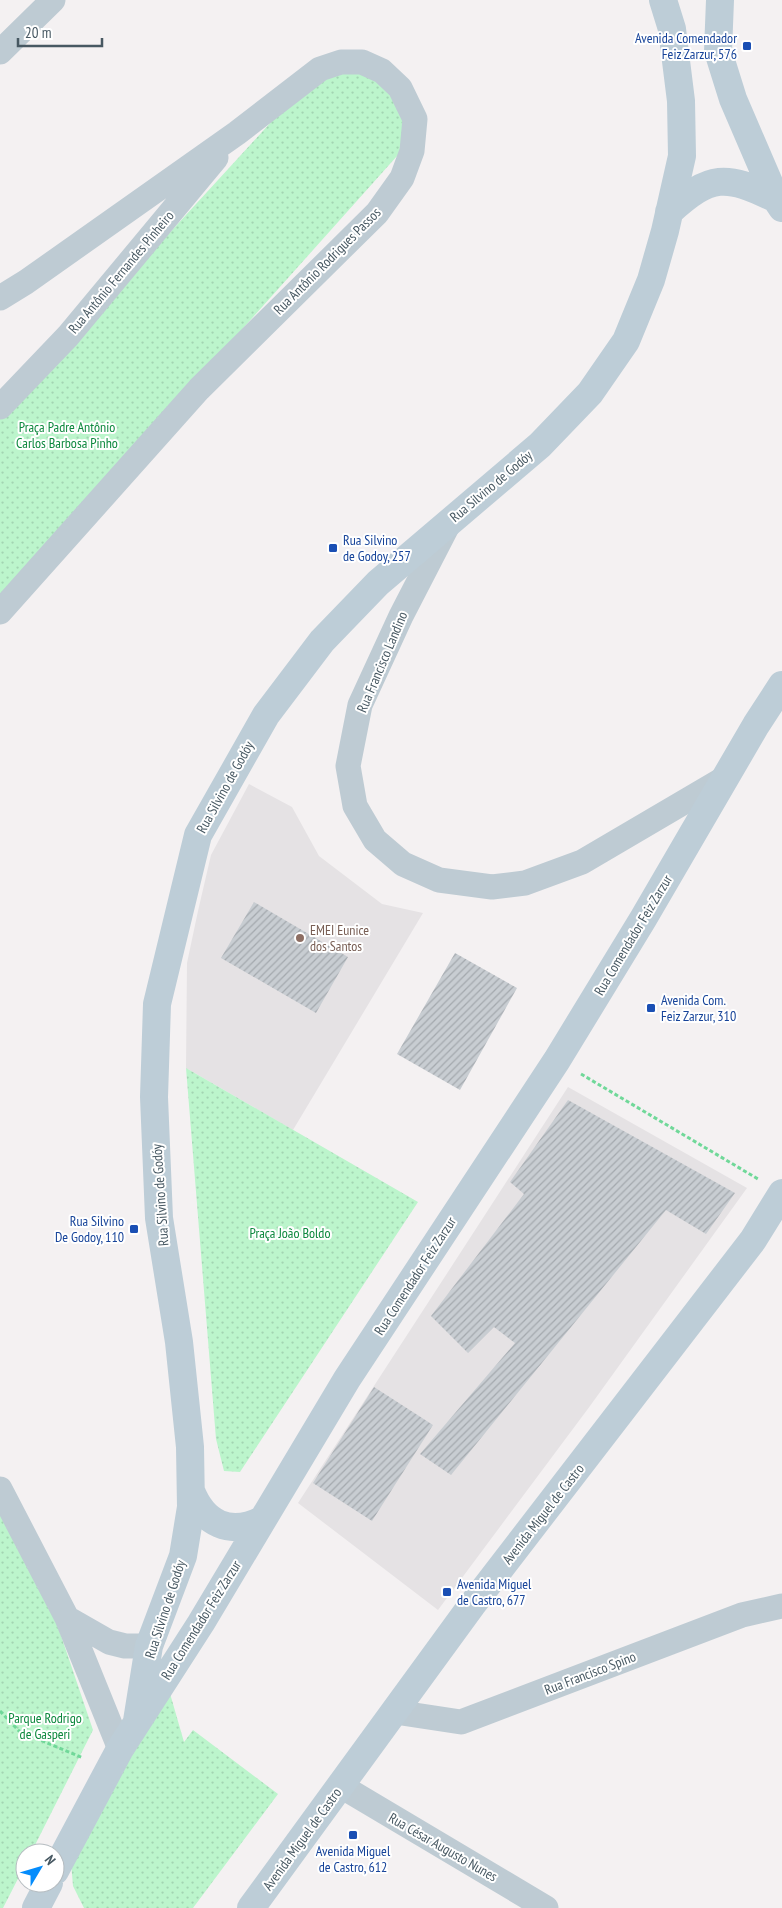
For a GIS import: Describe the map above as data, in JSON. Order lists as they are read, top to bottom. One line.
{"streets":{"main road":["Rua Silvino de Godóy","Rua Comendador Feiz Zarzur","Avenida Miguel de Castro"],"street":["Rua Antônio Rodrigues Passos","Rua Antônio Fernandes Pinheiro","Rua Francisco Landino","Rua Francisco Spino","Rua César Augusto Nunes"]},"crossings":[["Rua Antônio Rodrigues Passos","Rua Antônio Fernandes Pinheiro"],["Rua Silvino de Godóy","Rua Francisco Landino"],["Rua Silvino de Godóy","Rua Comendador Feiz Zarzur"],["Rua Francisco Landino","Rua Comendador Feiz Zarzur"],["Avenida Miguel de Castro","Rua Francisco Spino"],["Avenida Miguel de Castro","Rua César Augusto Nunes"]],"parks":["Praça Padre Antônio Carlos Barbosa Pinho","Praça João Boldo","Parque Rodrigo de Gasperi"],"places":{"transit":["Avenida Comendador Feiz Zarzur, 576","Rua Silvino de Godoy, 257","Avenida Com. Feiz Zarzur, 310","Rua Silvino De Godoy, 110","Avenida Miguel de Castro, 677","Avenida Miguel de Castro, 612"],"other":["EMEI Eunice dos Santos"]},"scale_bar":"20 m","north":"top right"}
